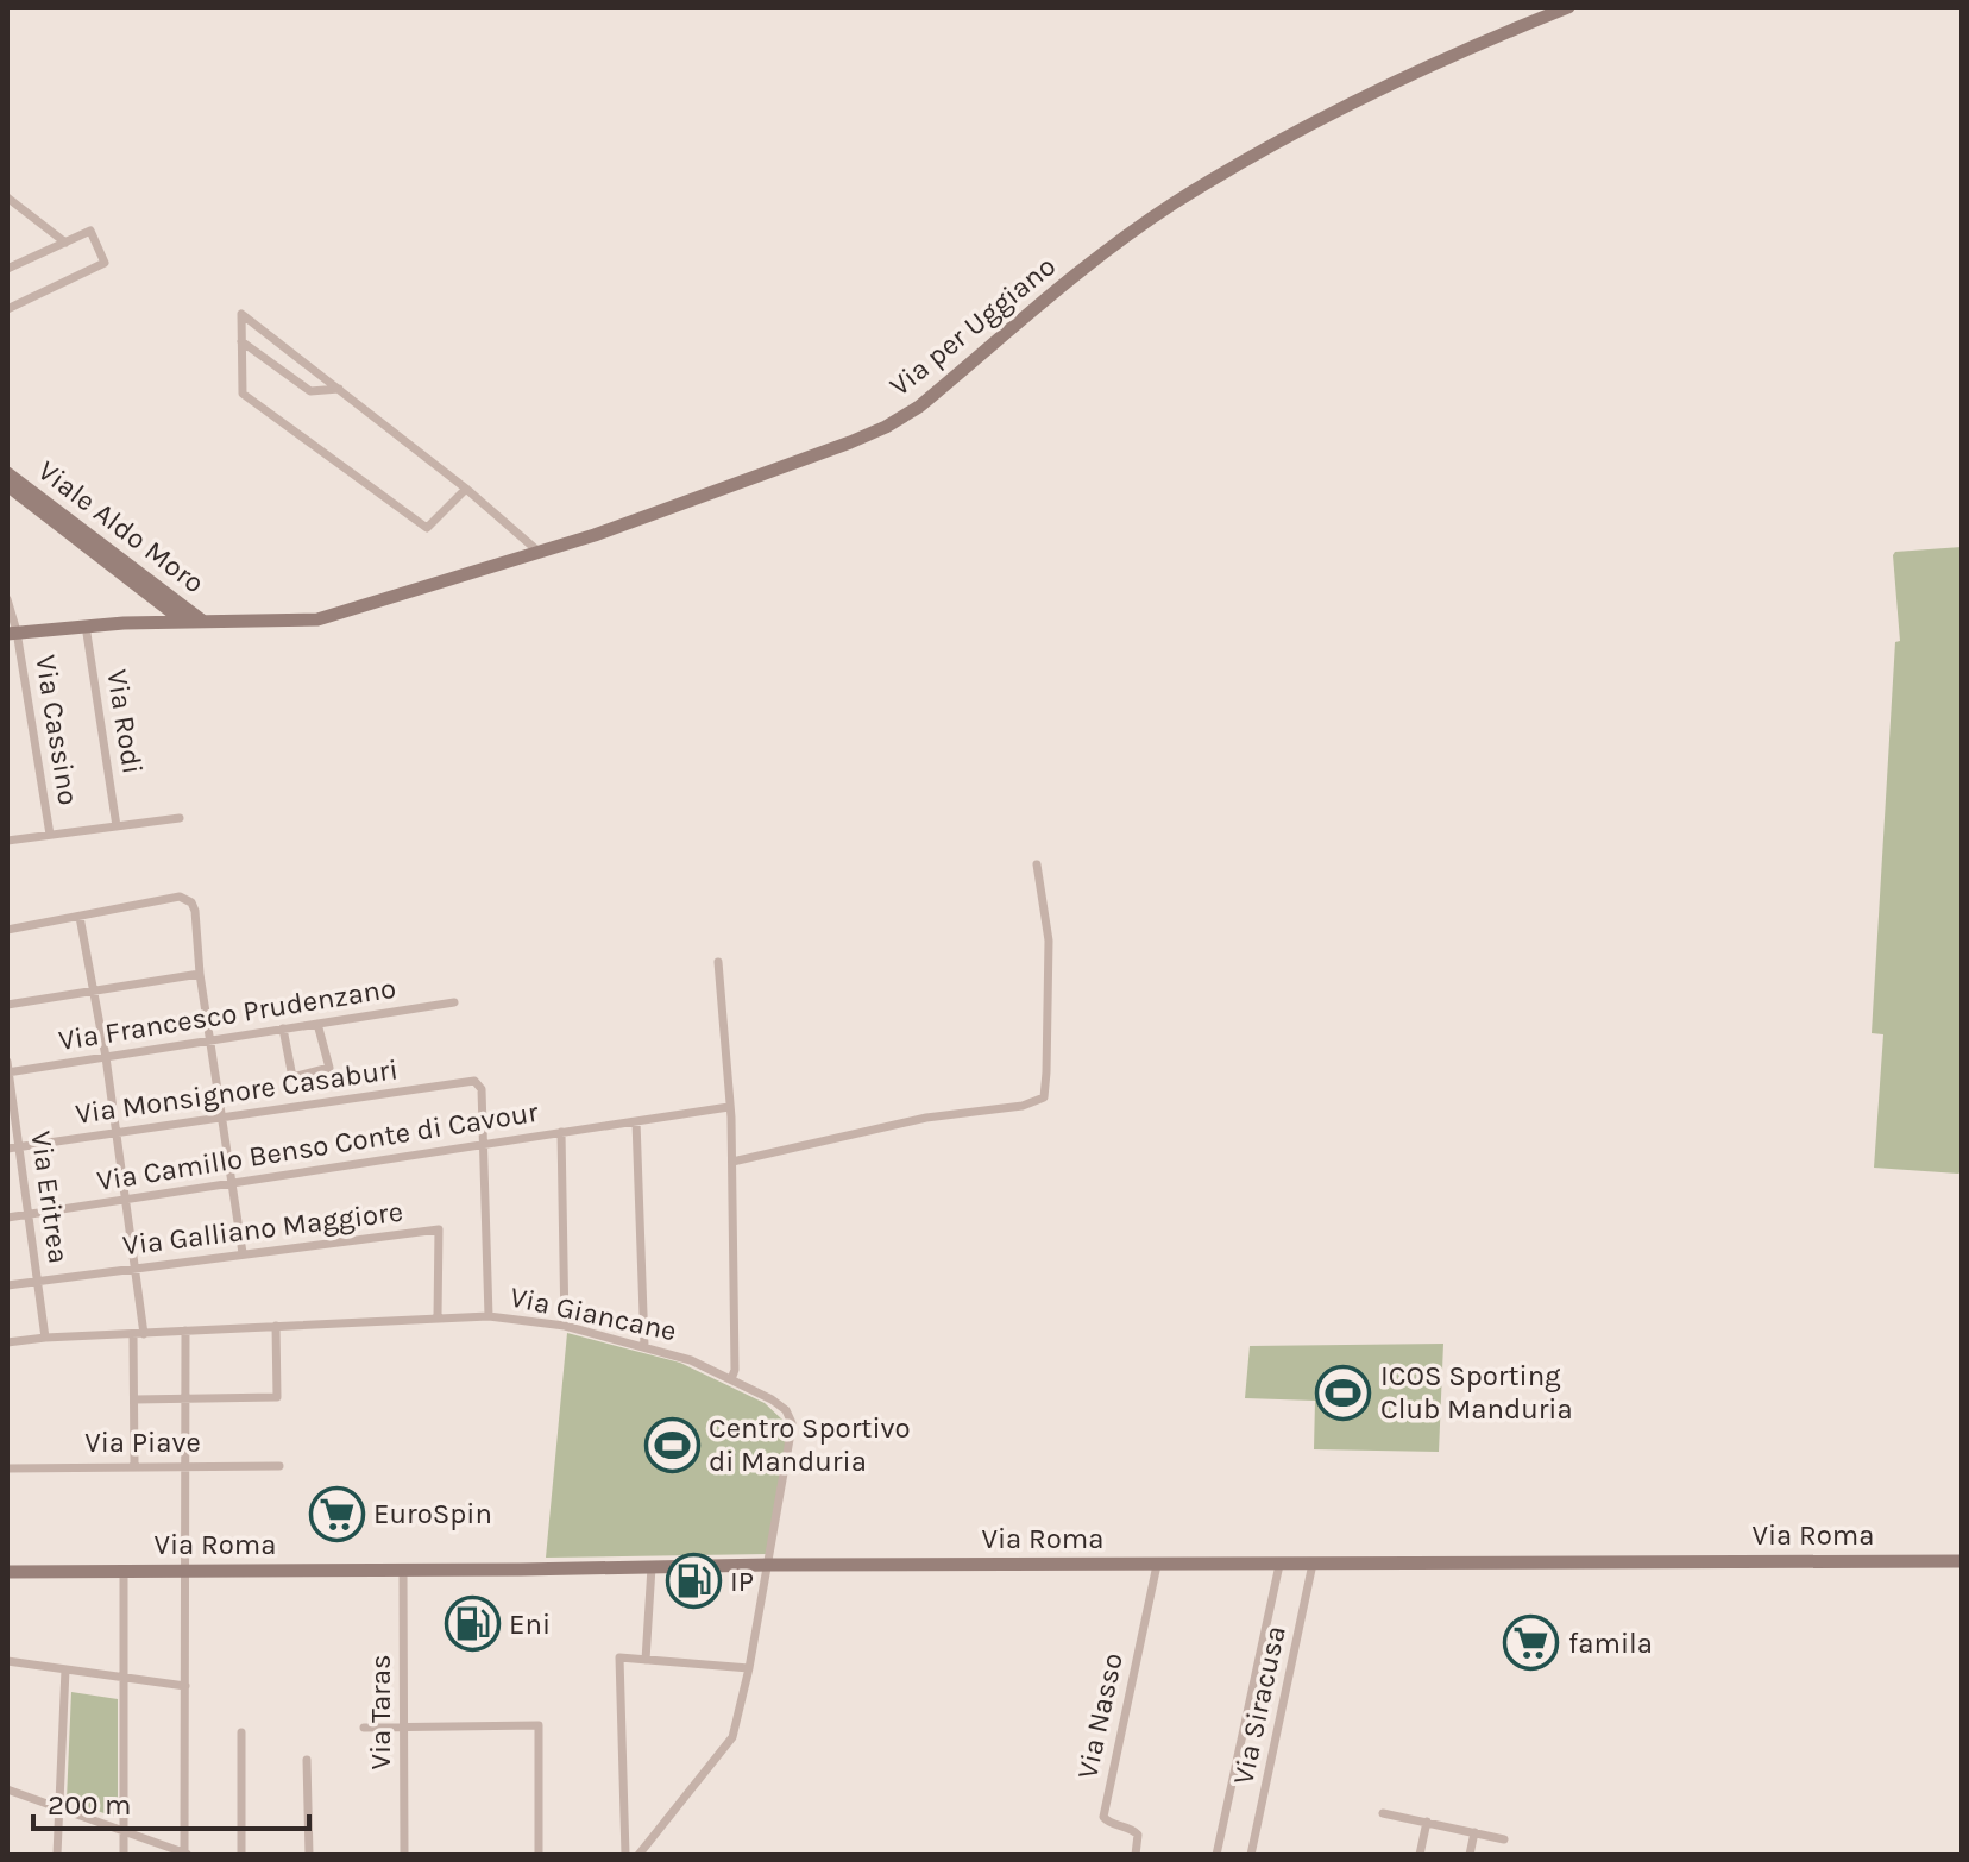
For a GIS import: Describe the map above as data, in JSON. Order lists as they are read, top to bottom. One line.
{"streets":{"street":["Via per Uggiano","Viale Aldo Moro","Via Rodi","Via Cassino","Via Francesco Prudenzano","Via Monsignore Casaburi","Via Camillo Benso Conte di Cavour","Via Eritrea","Via Galliano Maggiore","Via Giancane","Via Piave","Via Roma","Via Siracusa","Via Taras","Via Nasso"]},"crossings":[["Via per Uggiano","Viale Aldo Moro"],["Via Francesco Prudenzano","Via Eritrea"],["Via Monsignore Casaburi","Via Camillo Benso Conte di Cavour"],["Via Monsignore Casaburi","Via Eritrea"],["Via Camillo Benso Conte di Cavour","Via Eritrea"],["Via Eritrea","Via Galliano Maggiore"],["Via Eritrea","Via Giancane"],["Via Galliano Maggiore","Via Giancane"],["Via Giancane","Via Roma"],["Via Roma","Via Siracusa"],["Via Roma","Via Taras"],["Via Roma","Via Nasso"]],"places":{"sports":["ICOS Sporting Club Manduria","Centro Sportivo di Manduria"],"supermarket":["EuroSpin","famila"],"fuel station":["IP","Eni"]},"scale_bar":"200 m"}
